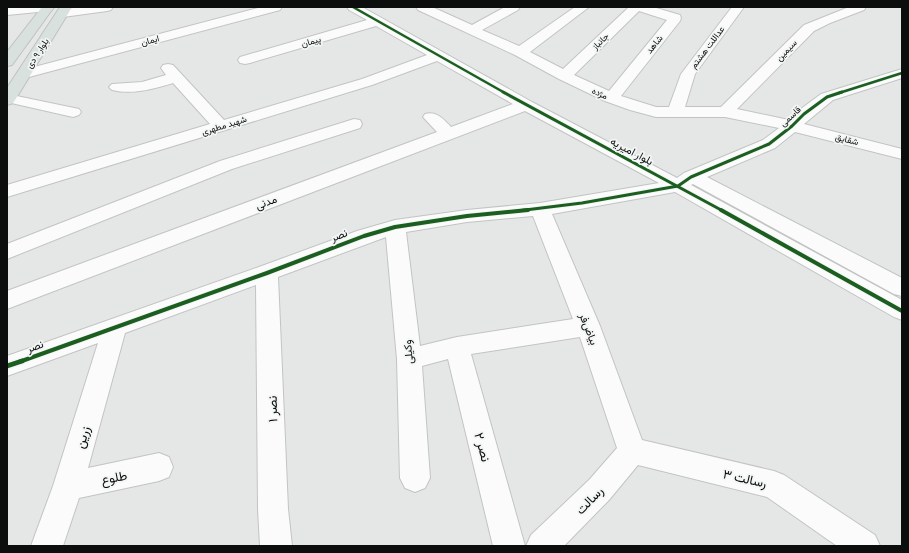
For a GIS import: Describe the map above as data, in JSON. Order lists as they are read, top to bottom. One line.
{"streets":{"main road":["بلوار ۹ دی"],"street":["ایمان","پیمان","جانباز","شاهد","عداللت هشتم","سیمین","مژده","قاسمی","شهید مطهری","شقایق","بلوار امیریه","مدنی","نصر","بیاض‌فر","وکیلی","نصر ۱","زرین","نصر ۲","طلوع","رسالت ۳","رسالت"]},"crossings":[["ایمان","بلوار ۹ دی"],["پیمان","بلوار امیریه"],["جانباز","مژده"],["شاهد","مژده"],["عداللت هشتم","مژده"],["سیمین","مژده"],["مژده","قاسمی"],["مژده","شقایق"],["قاسمی","شقایق"],["قاسمی","بلوار امیریه"],["قاسمی","نصر"],["شهید مطهری","بلوار امیریه"],["بلوار امیریه","مدنی"],["بلوار امیریه","نصر"],["نصر","بیاض‌فر"],["نصر","وکیلی"],["نصر","نصر ۱"],["نصر","زرین"],["بیاض‌فر","رسالت ۳"],["بیاض‌فر","رسالت"],["زرین","طلوع"],["رسالت ۳","رسالت"]]}
